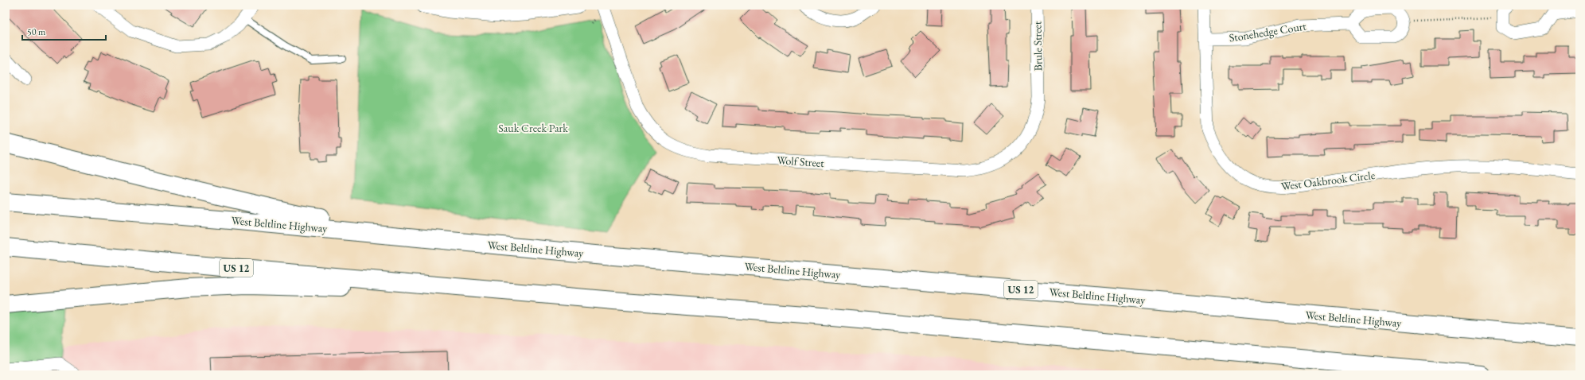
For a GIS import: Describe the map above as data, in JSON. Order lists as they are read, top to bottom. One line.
{"streets":{"highway":["West Beltline Highway","US 12"],"street":["Stonehedge Court","Brule Street","Wolf Street","West Oakbrook Circle"]},"crossings":[["Stonehedge Court","West Oakbrook Circle"],["Brule Street","Wolf Street"]],"parks":["Sauk Creek Park"],"scale_bar":"50 m"}
